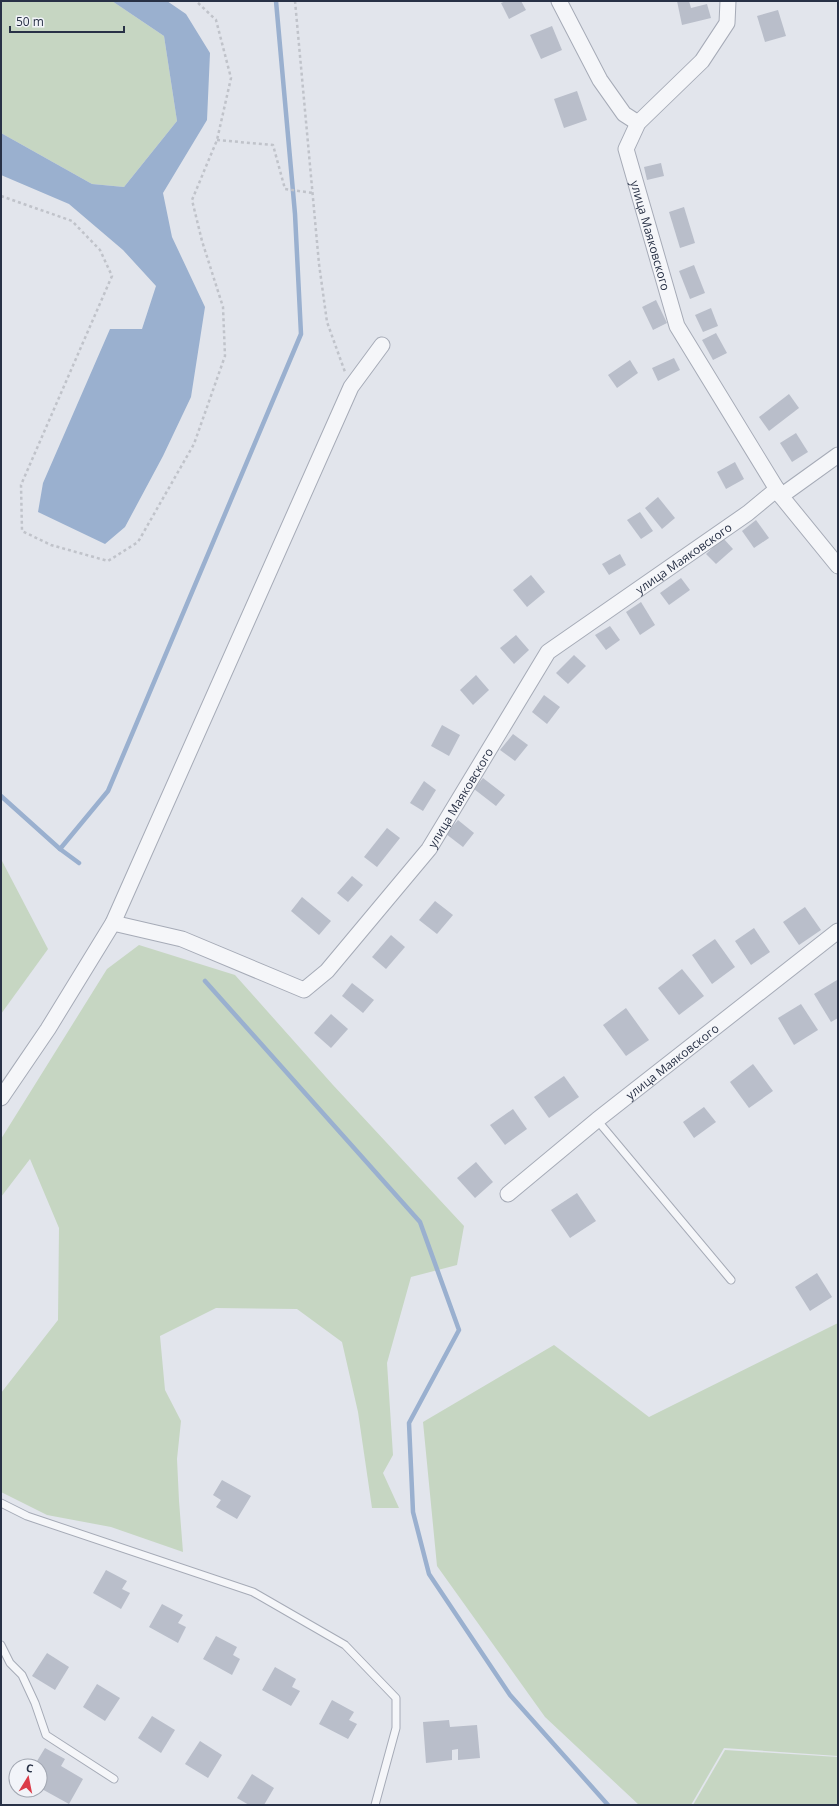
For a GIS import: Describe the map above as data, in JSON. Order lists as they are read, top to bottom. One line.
{"streets":{"street":["улица Маяковского"]},"scale_bar":"50 m","north":"top"}
